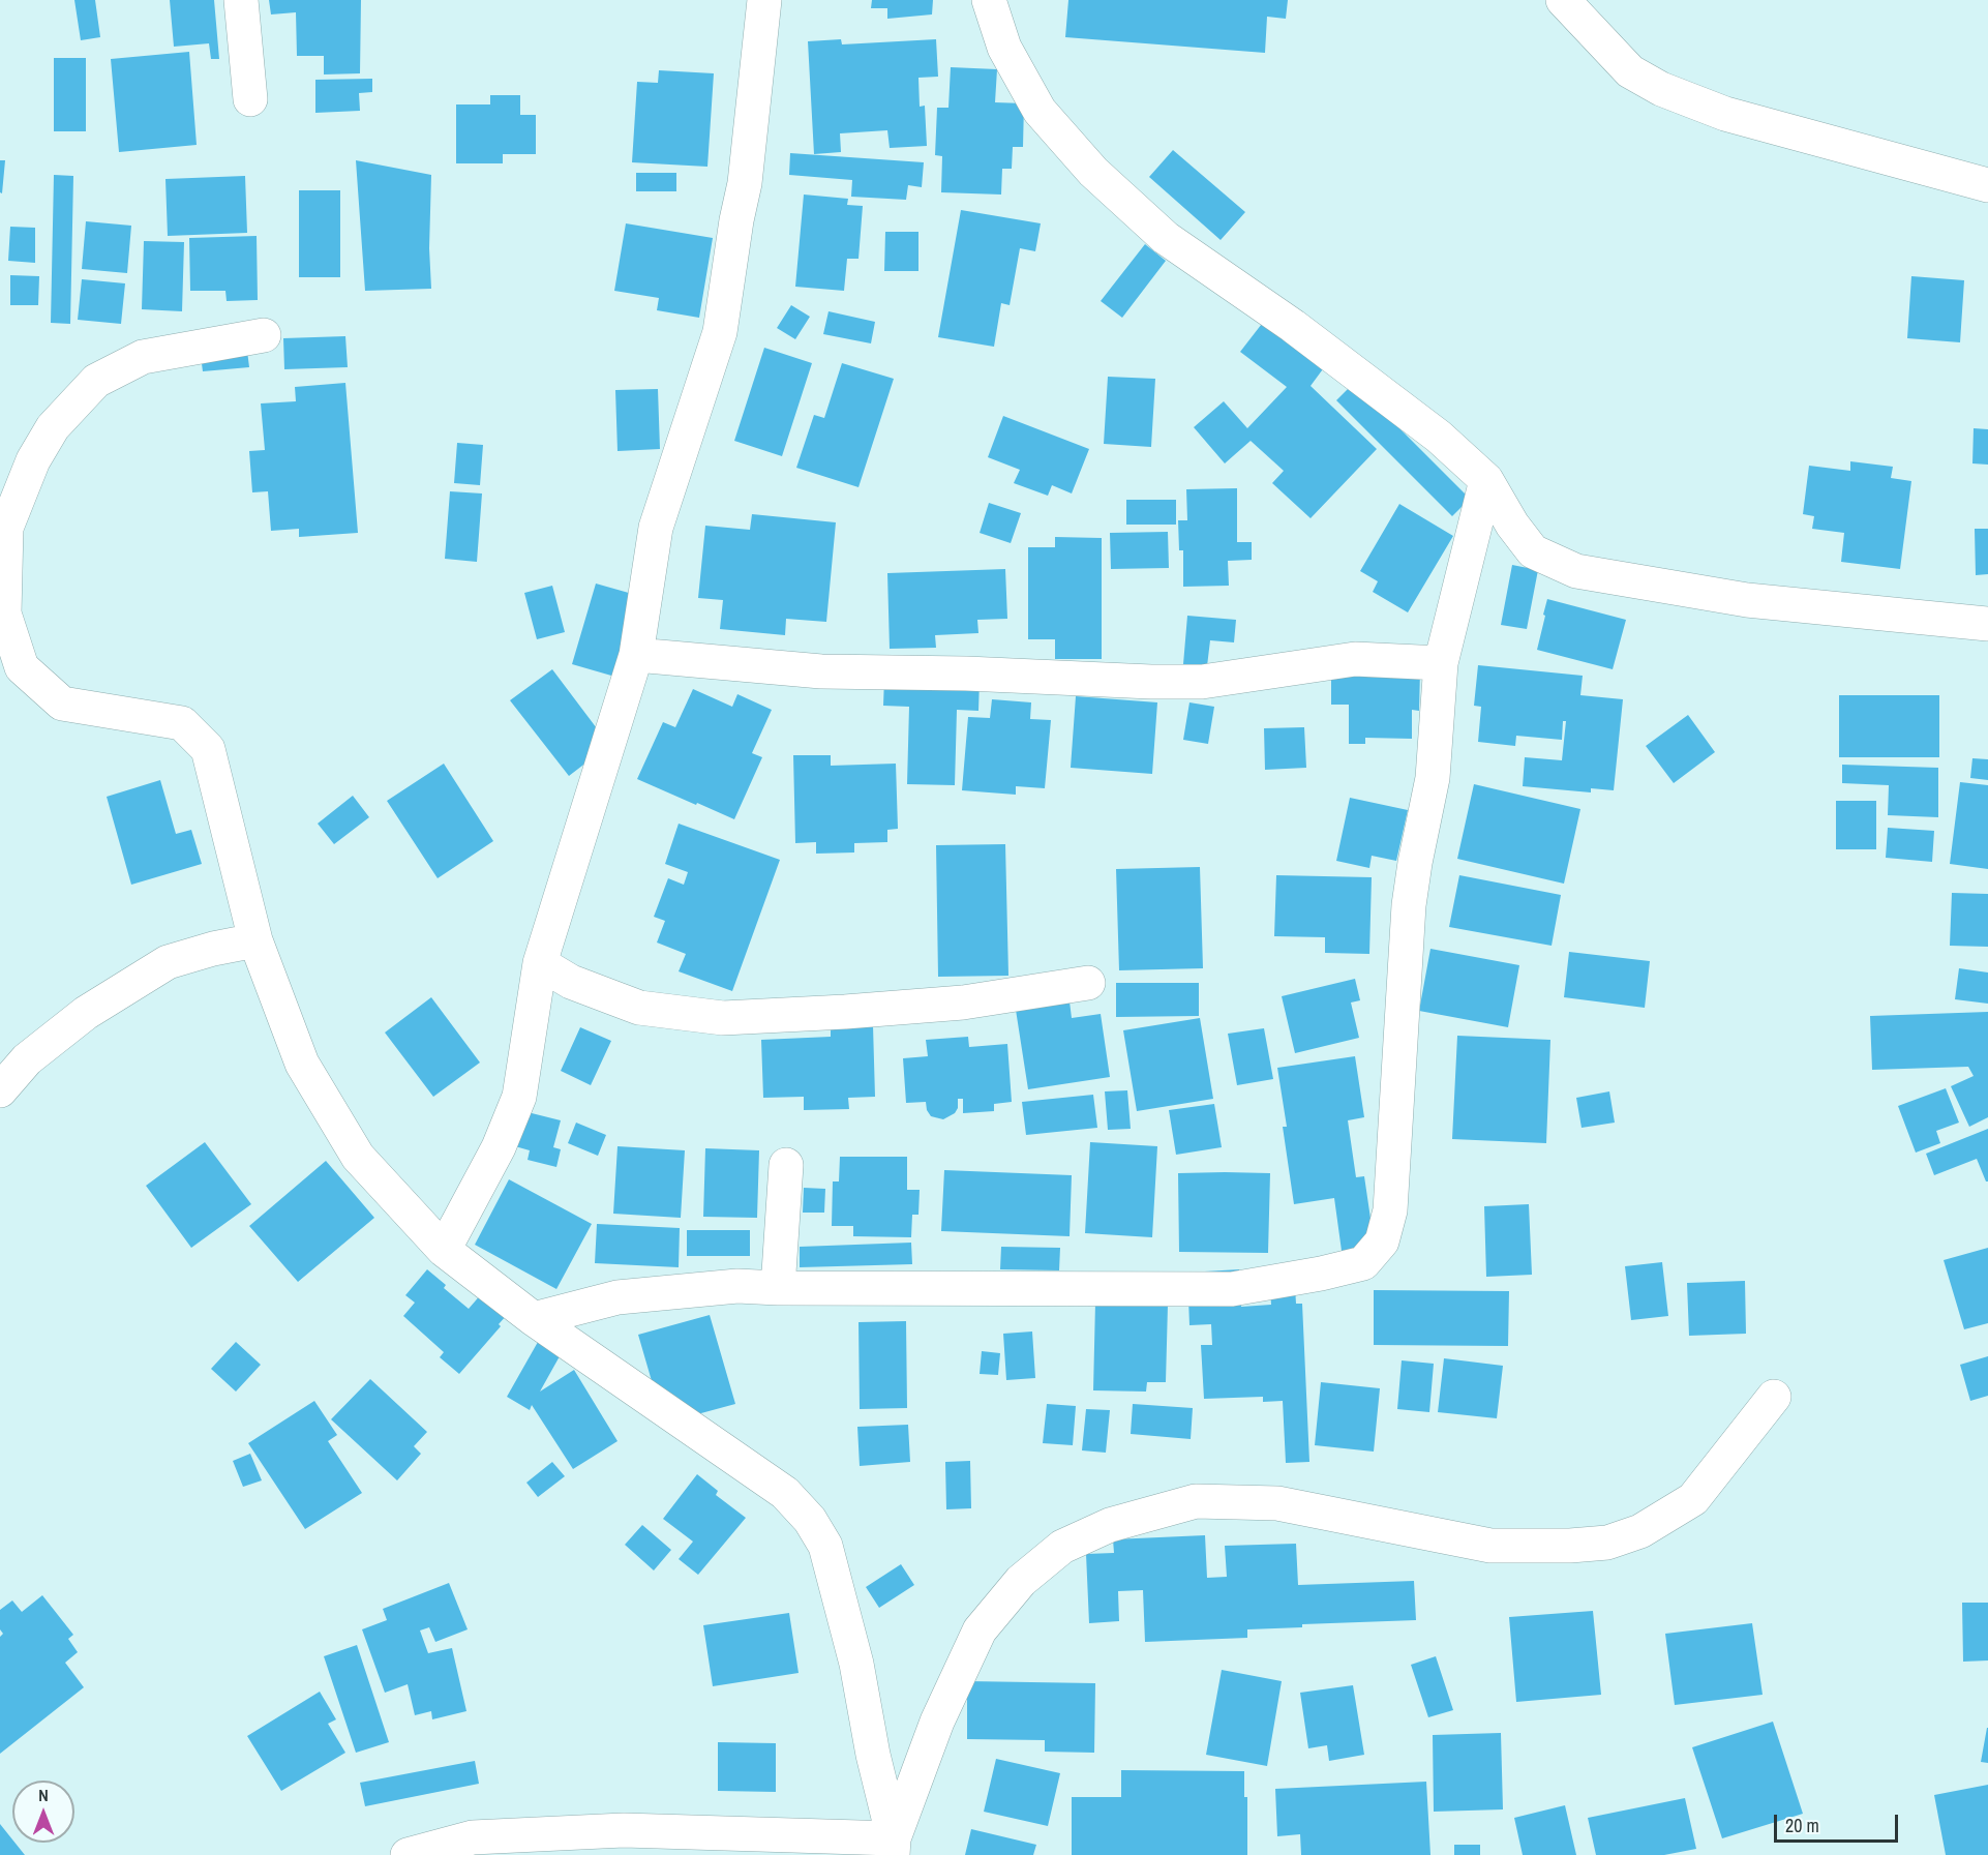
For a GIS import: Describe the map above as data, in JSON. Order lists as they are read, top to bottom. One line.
{"scale_bar":"20 m","north":"top"}
